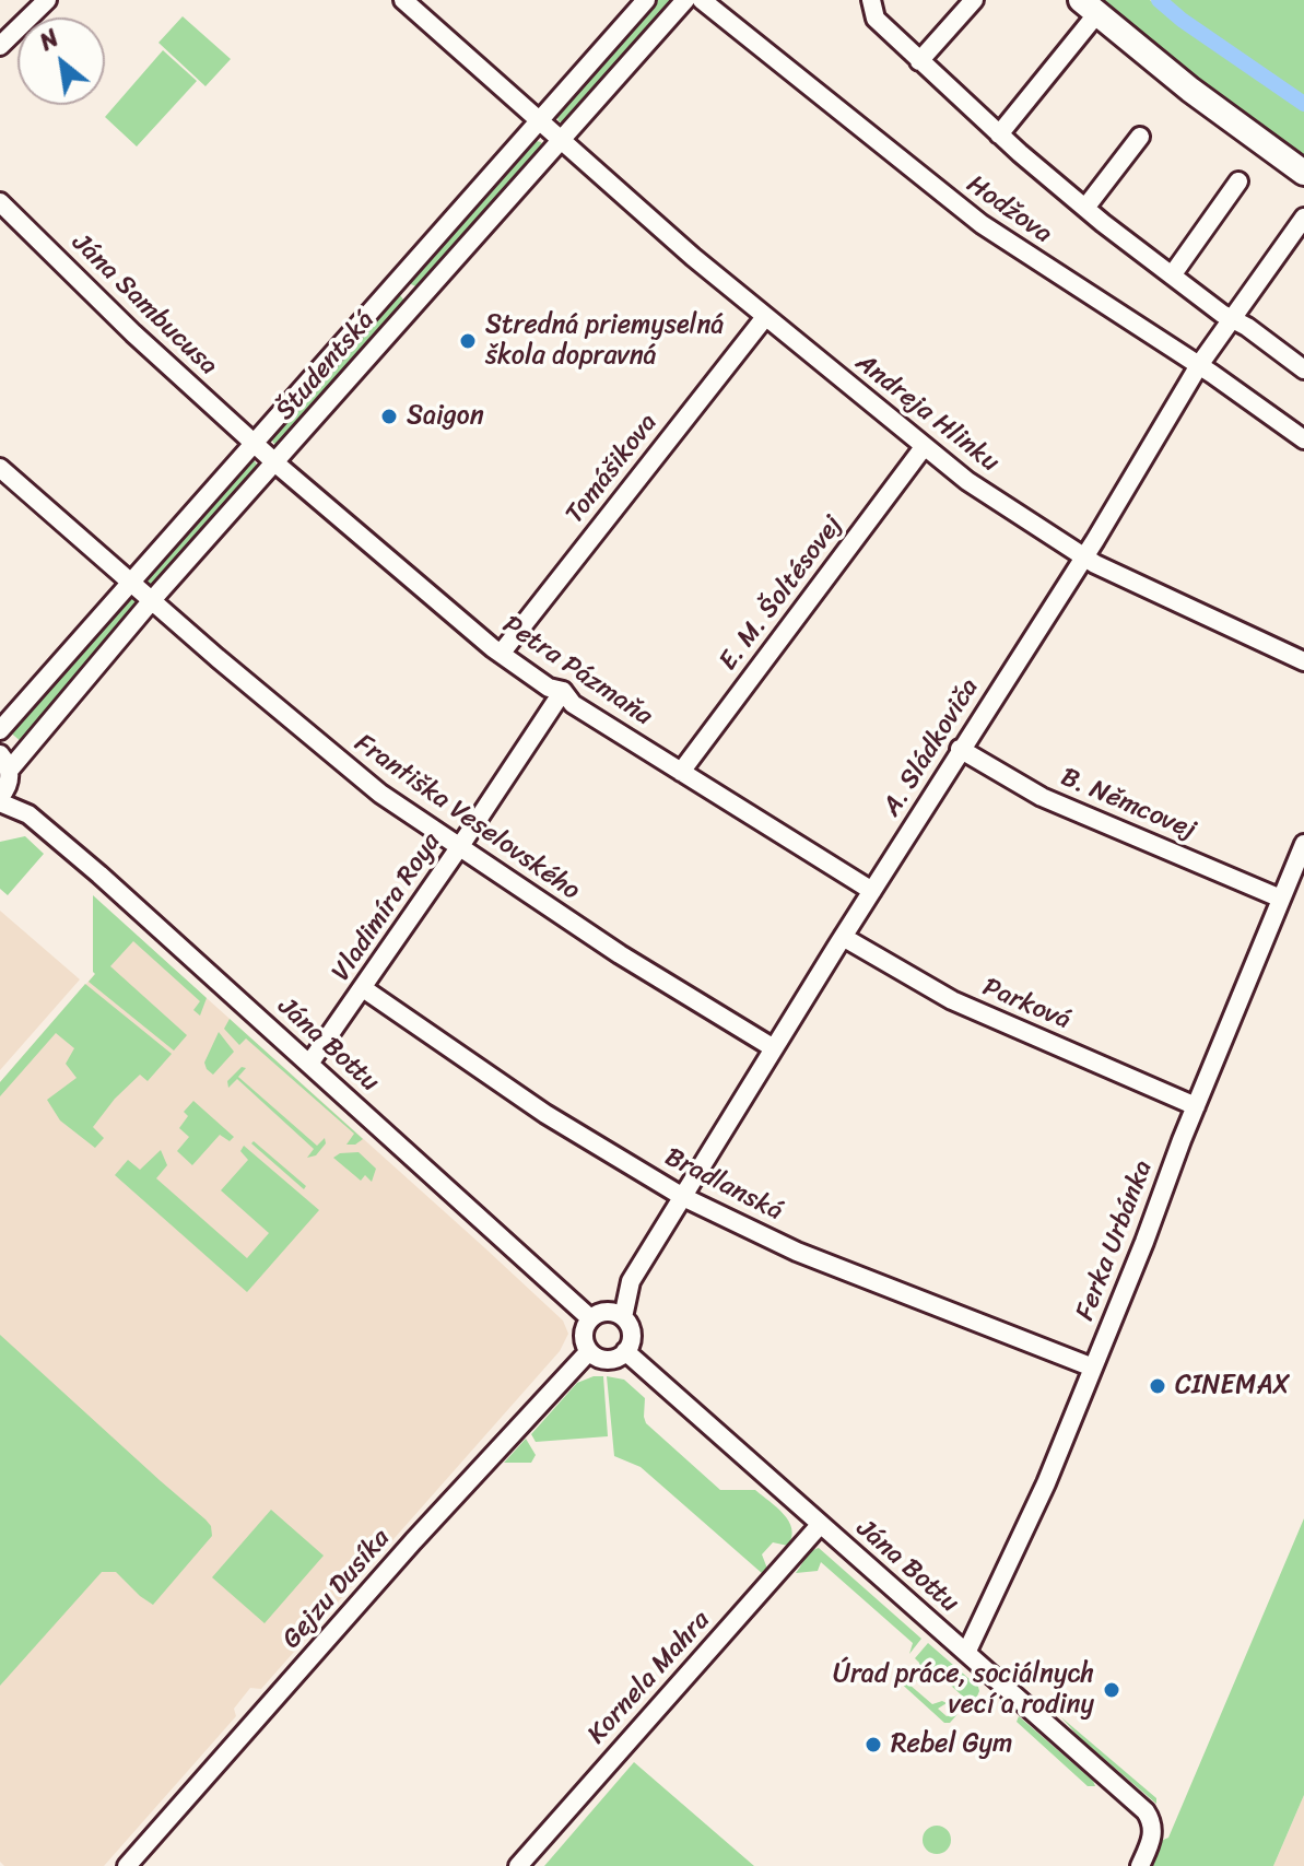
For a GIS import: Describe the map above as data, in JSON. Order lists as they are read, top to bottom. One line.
{"streets":{"street":["Hodžova","Jána Sambucusa","Študentská","Andreja Hlinku","Tomášikova","E. M. Šoltésovej","Petra Pázmaňa","A. Sládkoviča","B. Němcovej","Františka Veselovského","Vladimíra Roya","Parková","Jána Bottu","Bradlanská","Ferka Urbánka","Gejzu Dusíka","Kornela Mahra"]},"crossings":[["Hodžova","A. Sládkoviča"],["Jána Sambucusa","Študentská"],["Jána Sambucusa","Petra Pázmaňa"],["Študentská","Andreja Hlinku"],["Študentská","Petra Pázmaňa"],["Študentská","Františka Veselovského"],["Študentská","Jána Bottu"],["Andreja Hlinku","Tomášikova"],["Andreja Hlinku","E. M. Šoltésovej"],["Andreja Hlinku","A. Sládkoviča"],["Tomášikova","Petra Pázmaňa"],["E. M. Šoltésovej","Petra Pázmaňa"],["Petra Pázmaňa","A. Sládkoviča"],["Petra Pázmaňa","Vladimíra Roya"],["A. Sládkoviča","B. Němcovej"],["A. Sládkoviča","Františka Veselovského"],["A. Sládkoviča","Parková"],["A. Sládkoviča","Jána Bottu"],["A. Sládkoviča","Bradlanská"],["A. Sládkoviča","Gejzu Dusíka"],["B. Němcovej","Ferka Urbánka"],["Františka Veselovského","Vladimíra Roya"],["Vladimíra Roya","Jána Bottu"],["Vladimíra Roya","Bradlanská"],["Parková","Ferka Urbánka"],["Jána Bottu","Ferka Urbánka"],["Jána Bottu","Gejzu Dusíka"],["Jána Bottu","Kornela Mahra"],["Bradlanská","Ferka Urbánka"]],"places":["Stredná priemyselná škola dopravná","Saigon","CINEMAX","Úrad práce, sociálnych vecí a rodiny","Rebel Gym"],"north":"top left"}
